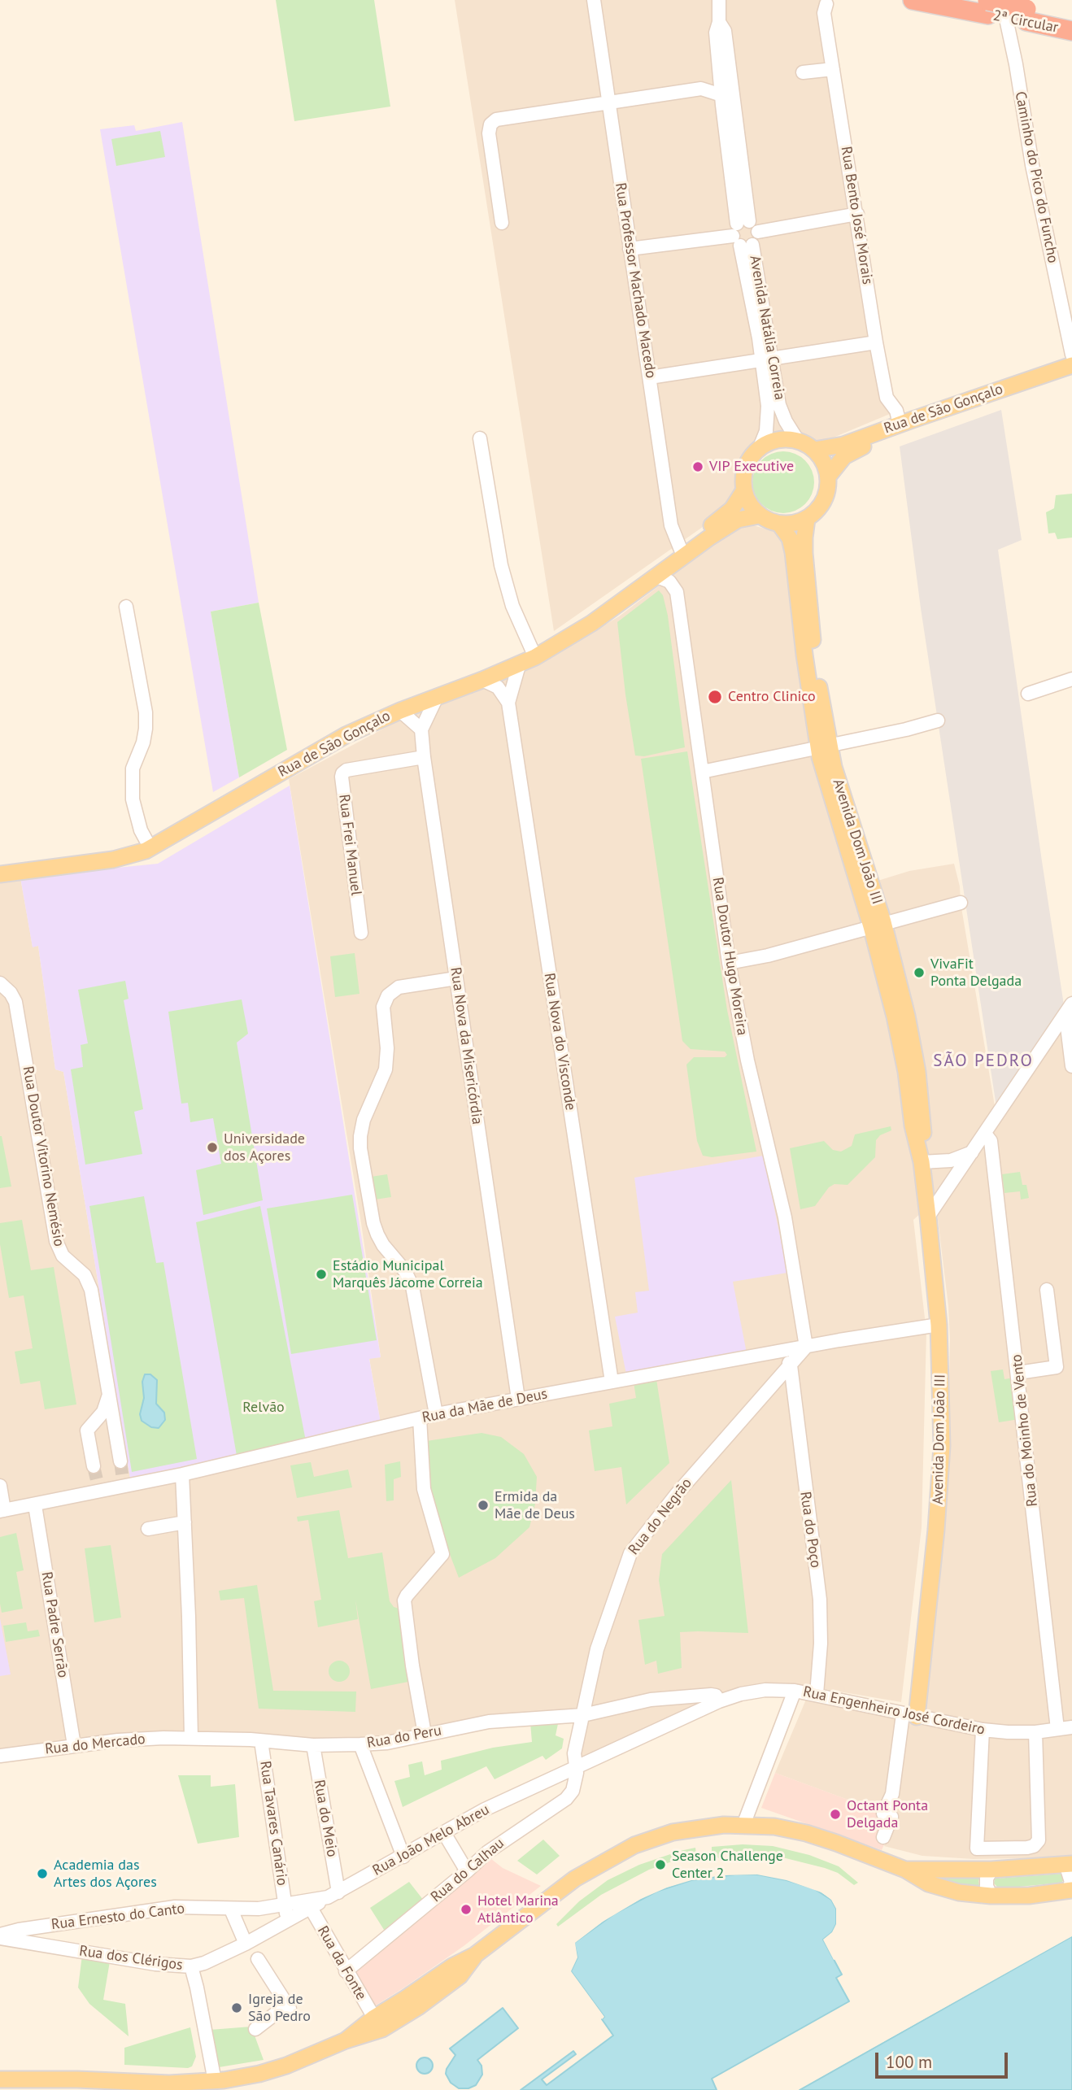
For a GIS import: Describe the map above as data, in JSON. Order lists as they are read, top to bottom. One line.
{"streets":{"highway":["2ª Circular"],"main road":["Rua de São Gonçalo","Avenida Dom João III"],"street":["Caminho do Pico do Funcho","Rua Bento José Morais","Rua Professor Machado Macedo","Avenida Natália Correia","Rua Frei Manuel","Rua Doutor Hugo Moreira","Rua Nova do Visconde","Rua Nova da Misericórdia","Rua Doutor Vitorino Nemésio","Rua da Mãe de Deus","Rua do Moinho de Vento","Rua do Negrão","Rua do Poço","Rua Padre Serrão","Rua Engenheiro José Cordeiro","Rua do Peru","Rua do Mercado","Rua do Meio","Rua Tavares Canário","Rua João Melo Abreu","Rua do Calhau","Rua Ernesto do Canto","Rua dos Clérigos","Rua da Fonte"]},"crossings":[["2ª Circular","Caminho do Pico do Funcho"],["Rua Bento José Morais","Rua de São Gonçalo"],["Rua Professor Machado Macedo","Rua de São Gonçalo"],["Avenida Natália Correia","Rua de São Gonçalo"],["Avenida Natália Correia","Avenida Dom João III"],["Rua de São Gonçalo","Avenida Dom João III"],["Rua de São Gonçalo","Rua Doutor Hugo Moreira"],["Rua de São Gonçalo","Rua Nova do Visconde"],["Avenida Dom João III","Rua da Mãe de Deus"],["Avenida Dom João III","Rua Engenheiro José Cordeiro"],["Rua Frei Manuel","Rua Nova da Misericórdia"],["Rua Doutor Hugo Moreira","Rua da Mãe de Deus"],["Rua Doutor Hugo Moreira","Rua do Negrão"],["Rua Nova do Visconde","Rua da Mãe de Deus"],["Rua Nova da Misericórdia","Rua da Mãe de Deus"],["Rua da Mãe de Deus","Rua do Negrão"],["Rua da Mãe de Deus","Rua Padre Serrão"],["Rua do Moinho de Vento","Rua Engenheiro José Cordeiro"],["Rua do Negrão","Rua do Poço"],["Rua do Negrão","Rua Engenheiro José Cordeiro"],["Rua do Negrão","Rua do Peru"],["Rua do Negrão","Rua João Melo Abreu"],["Rua do Negrão","Rua do Calhau"],["Rua do Poço","Rua Engenheiro José Cordeiro"],["Rua Padre Serrão","Rua do Mercado"],["Rua Engenheiro José Cordeiro","Rua do Peru"],["Rua Engenheiro José Cordeiro","Rua João Melo Abreu"],["Rua Engenheiro José Cordeiro","Rua do Calhau"],["Rua do Peru","Rua do Mercado"],["Rua do Peru","Rua do Meio"],["Rua do Peru","Rua Tavares Canário"],["Rua do Meio","Rua João Melo Abreu"],["Rua do Meio","Rua dos Clérigos"],["Rua Tavares Canário","Rua João Melo Abreu"],["Rua Tavares Canário","Rua Ernesto do Canto"],["Rua Tavares Canário","Rua dos Clérigos"],["Rua João Melo Abreu","Rua do Calhau"],["Rua João Melo Abreu","Rua Ernesto do Canto"],["Rua João Melo Abreu","Rua dos Clérigos"],["Rua do Calhau","Rua da Fonte"],["Rua Ernesto do Canto","Rua dos Clérigos"],["Rua dos Clérigos","Rua da Fonte"]],"districts":["SÃO PEDRO"],"parks":["Relvão"],"places":["VIP Executive","Centro Clinico","VivaFit Ponta Delgada","Universidade dos Açores","Estádio Municipal Marquês Jácome Correia","Ermida da Mãe de Deus","Octant Ponta Delgada","Season Challenge Center 2","Academia das Artes dos Açores","Hotel Marina Atlântico","Igreja de São Pedro"],"scale_bar":"100 m"}
